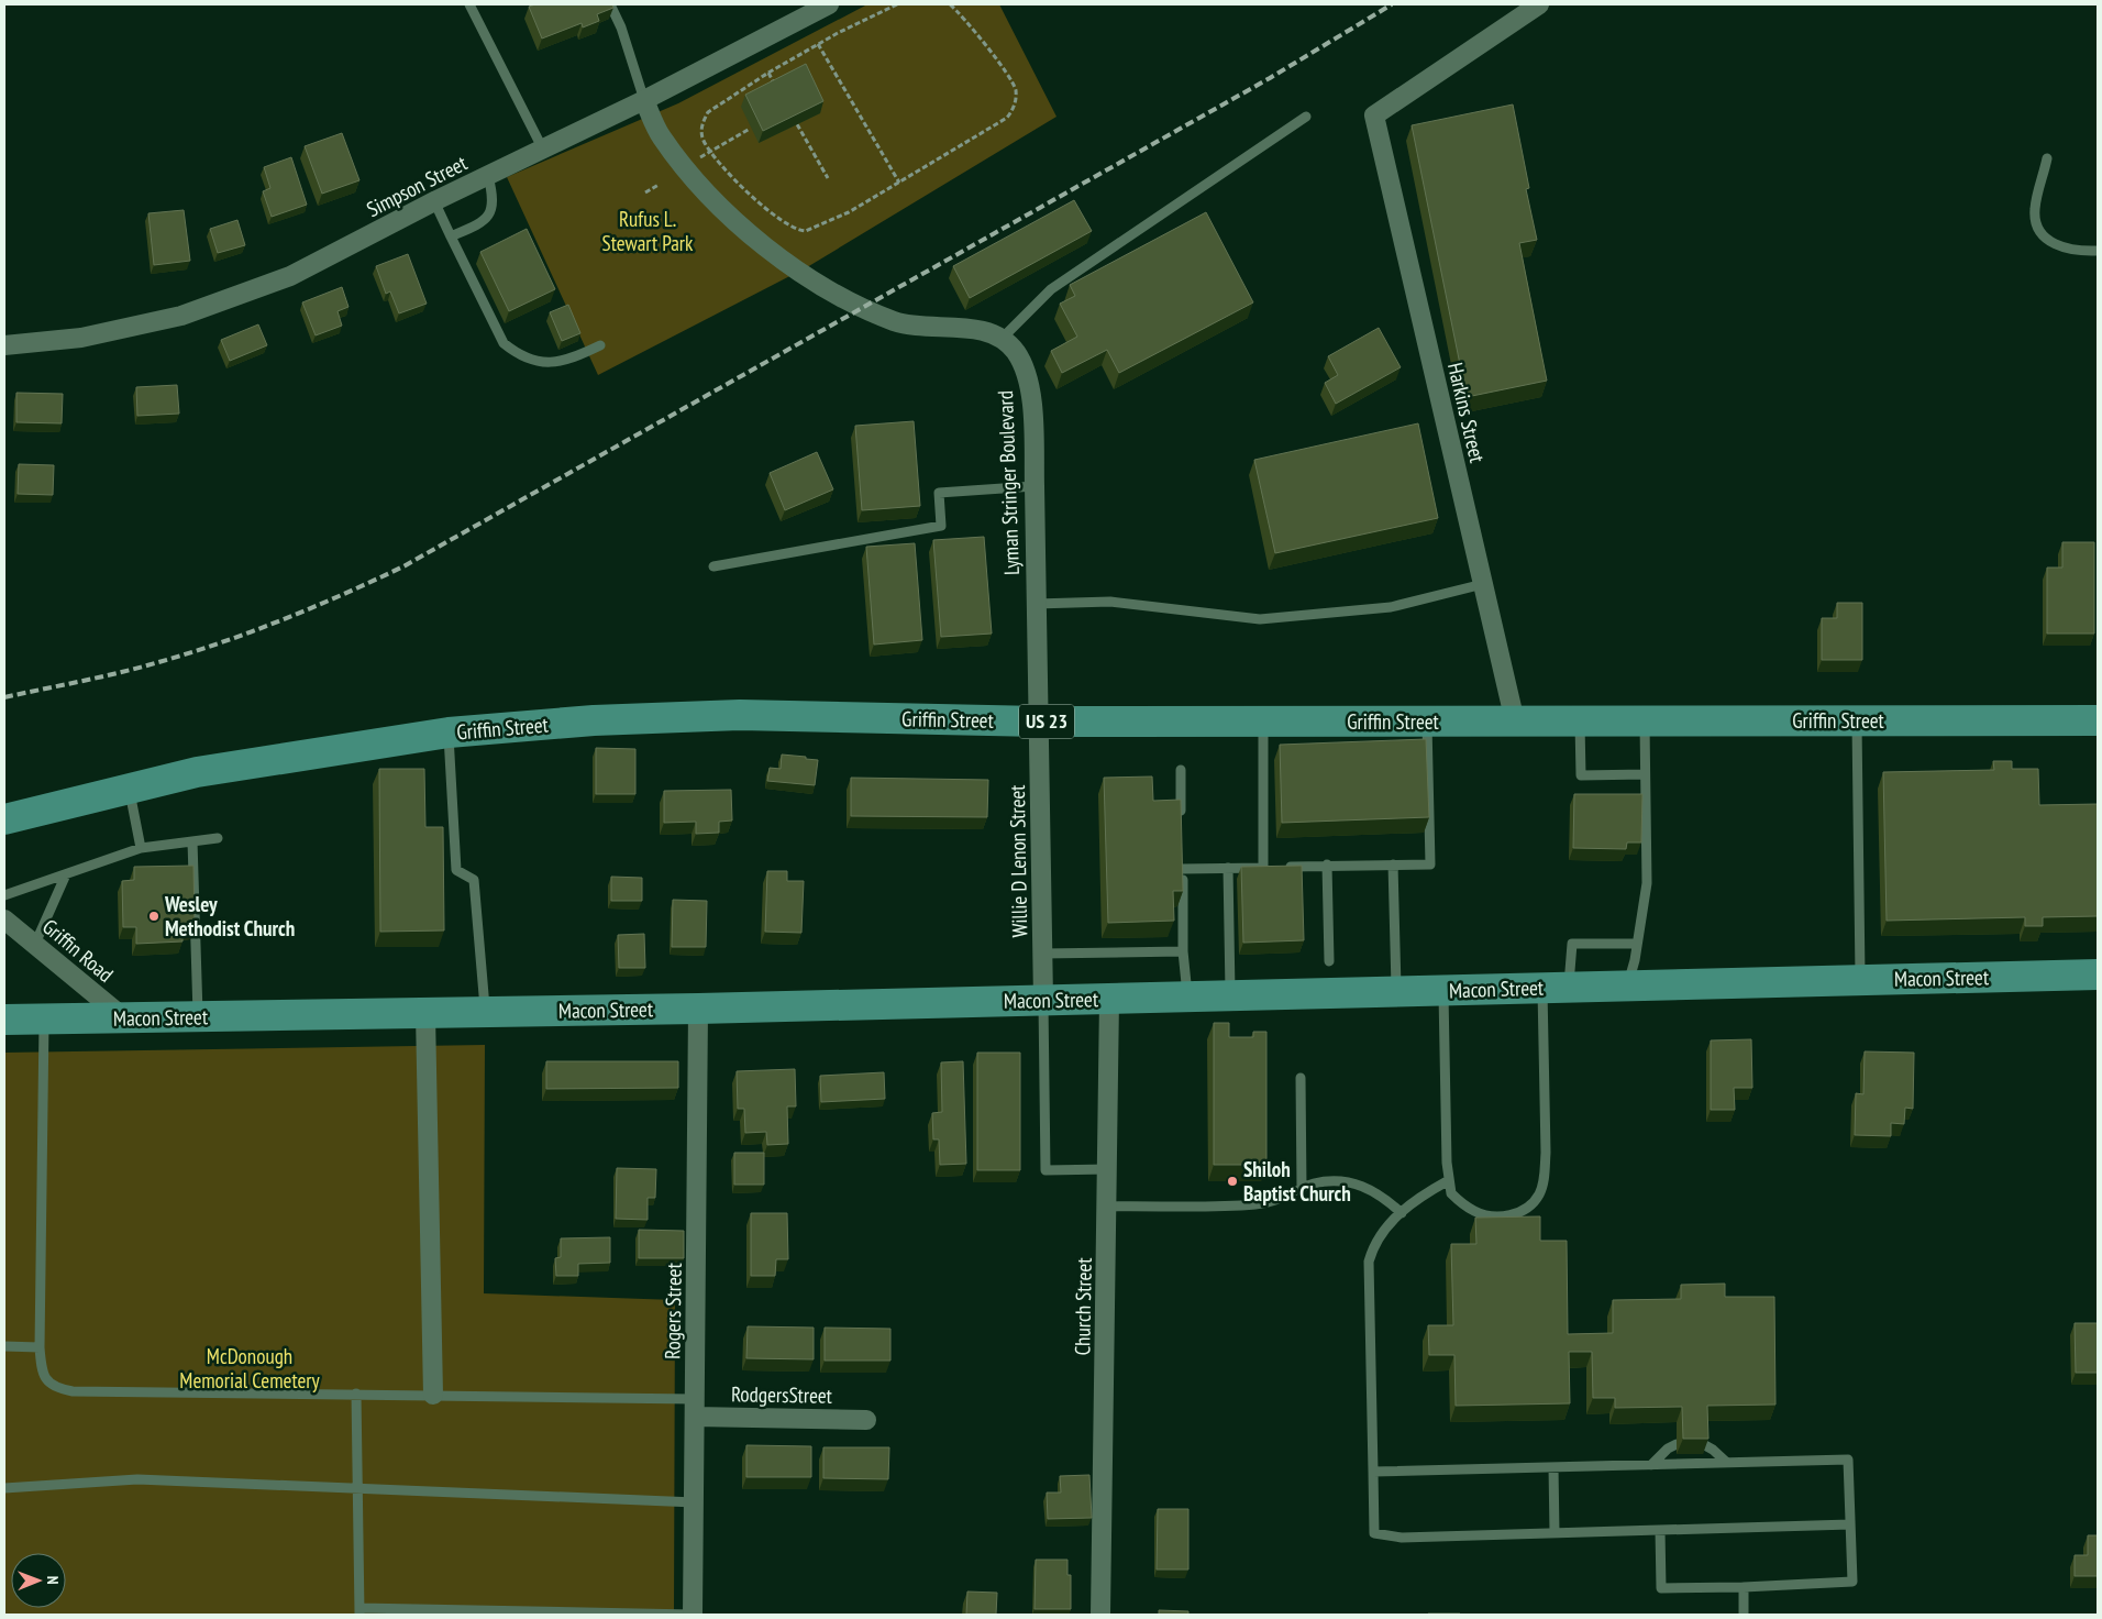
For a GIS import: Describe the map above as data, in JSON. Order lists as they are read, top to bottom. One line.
{"streets":{"main road":["Griffin Street","US 23","Macon Street"],"street":["Simpson Street","Harkins Street","Lyman Stringer Boulevard","Willie D Lenon Street","Griffin Road","Church Street","Rogers Street","RodgersStreet"]},"crossings":[["Harkins Street","Griffin Street"],["Lyman Stringer Boulevard","Griffin Street"],["Lyman Stringer Boulevard","Willie D Lenon Street"],["Griffin Street","Willie D Lenon Street"],["Willie D Lenon Street","Macon Street"],["Griffin Road","Macon Street"],["Macon Street","Church Street"],["Macon Street","Rogers Street"],["Rogers Street","RodgersStreet"]],"parks":["Rufus L. Stewart Park","McDonough Memorial Cemetery"],"places":["Wesley Methodist Church","Shiloh Baptist Church"],"north":"right"}
